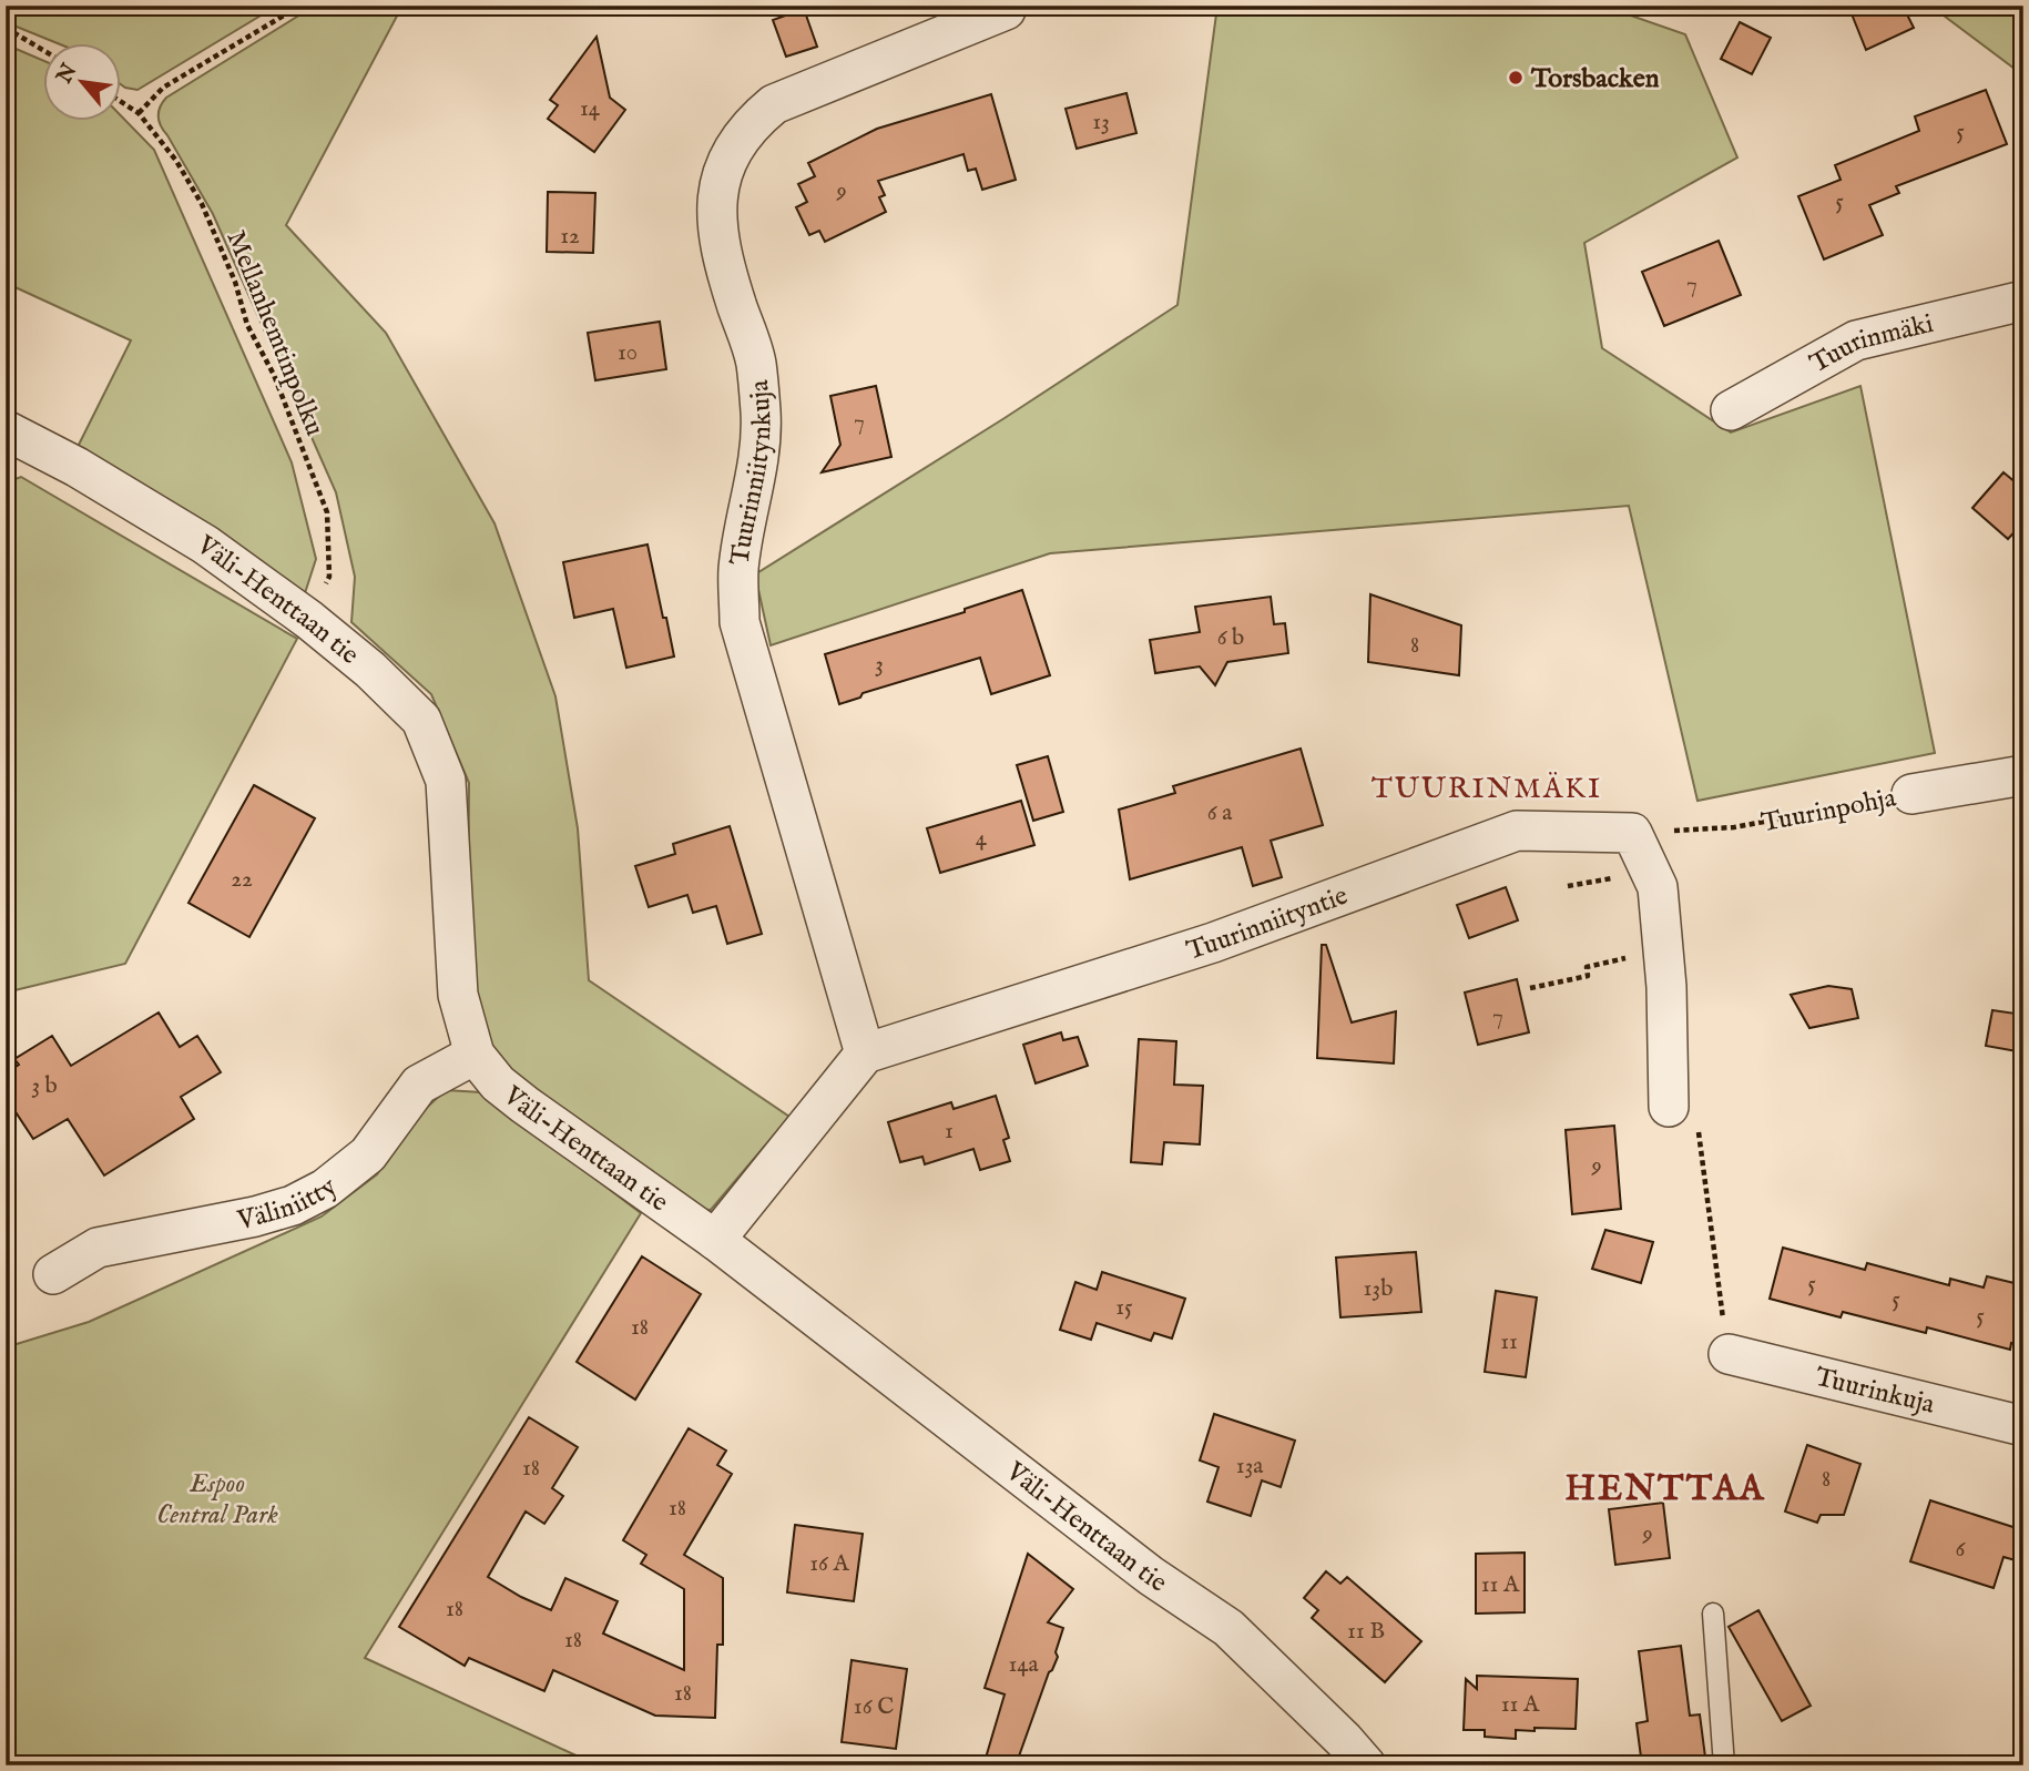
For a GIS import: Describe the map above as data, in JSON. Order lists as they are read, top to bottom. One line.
{"streets":{"street":["Tuurinmäki","Tuurinniitynkuja","Väli-Henttaan tie","Tuurinpohja","Tuurinniityntie","Väliniitty","Tuurinkuja"],"path":["Mellanhemtinpolku"]},"crossings":[["Mellanhemtinpolku","Väli-Henttaan tie"],["Tuurinniitynkuja","Tuurinniityntie"],["Väli-Henttaan tie","Väliniitty"],["Tuurinpohja","Tuurinniityntie"]],"districts":["TUURINMÄKI","HENTTAA"],"parks":["Espoo Central Park"],"places":["Torsbacken"],"house_numbers":["14","13","5","9","5","12","7","10","7","6 b","8","3","6 a","4","22","7","3 b","1","9","5","13b","5","15","5","18","11","13a","18","8","18","9","6","16 A","11 A","18","11 B","18","14a","18","11 A","16 C"],"north":"top left"}
